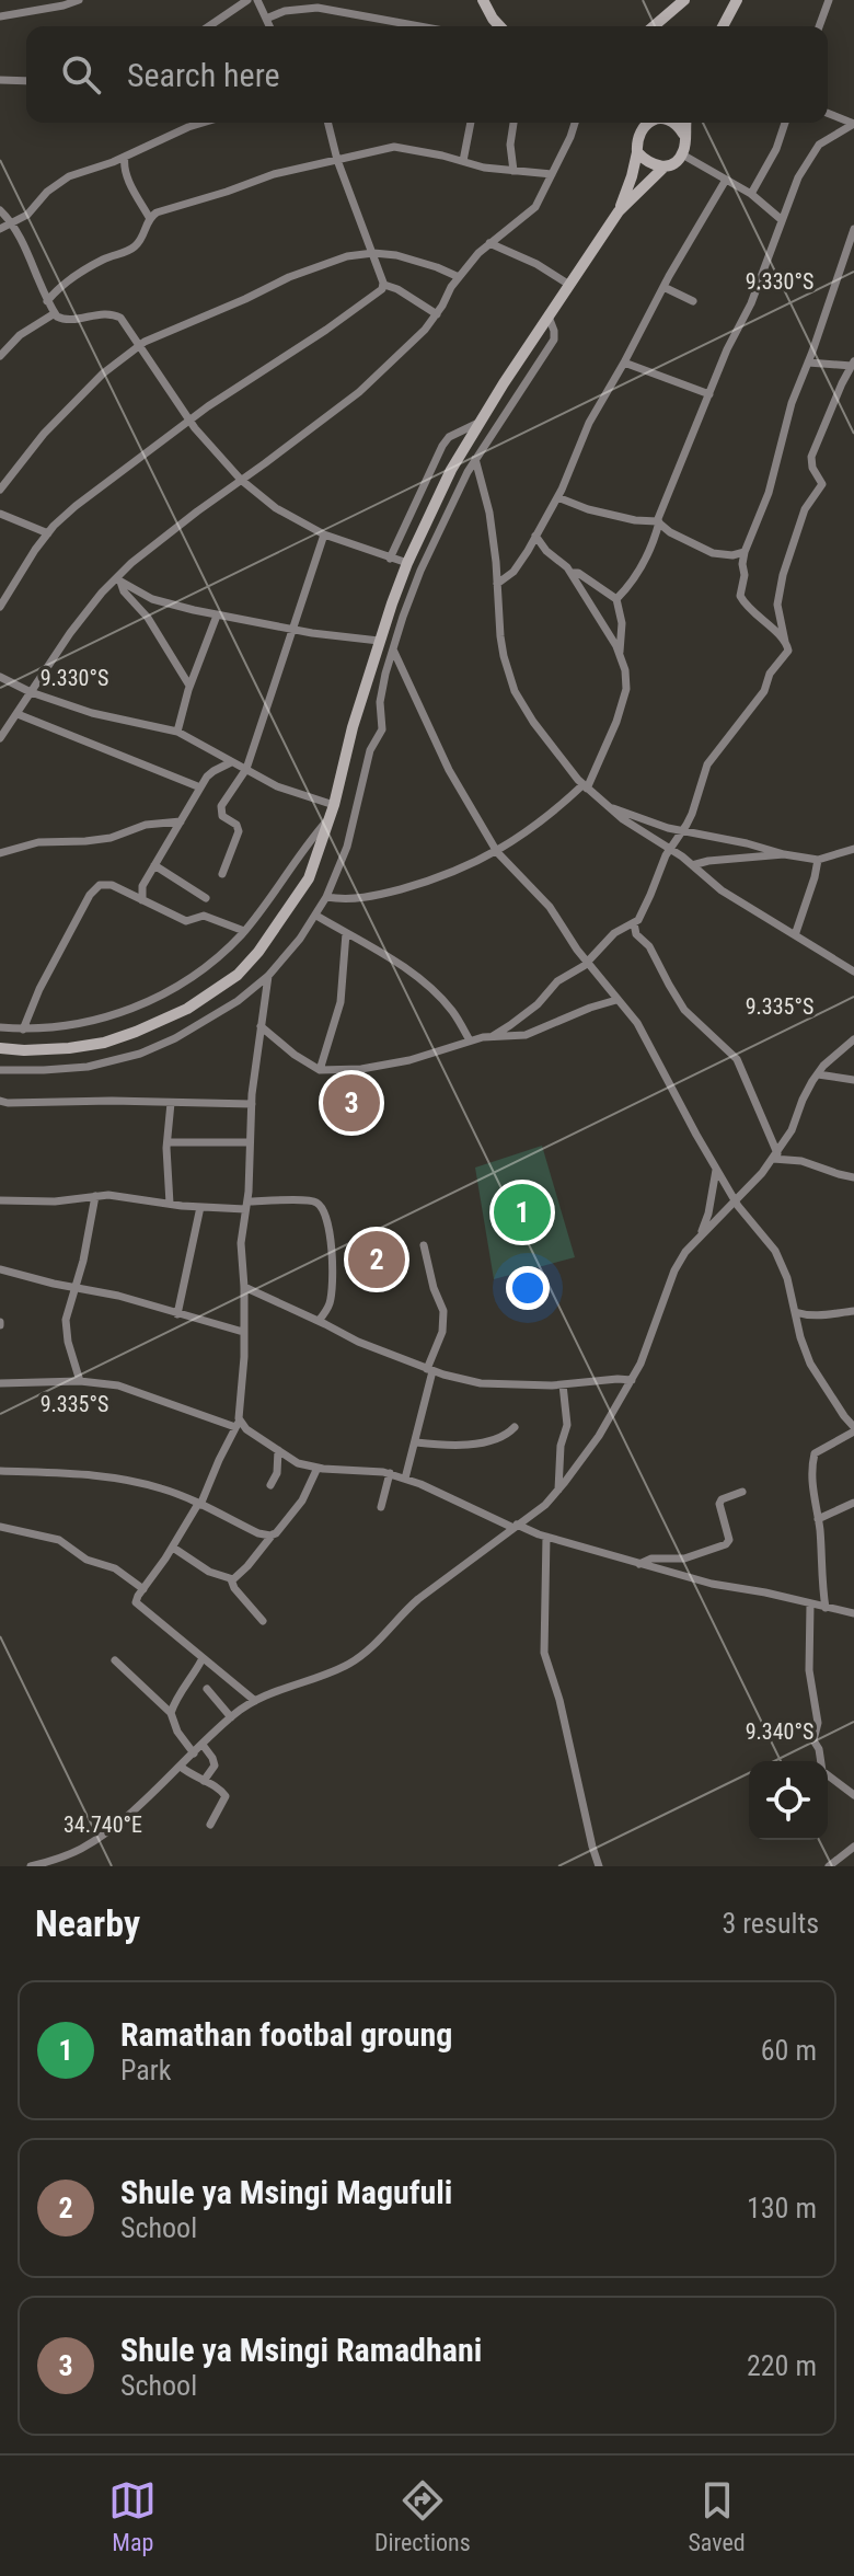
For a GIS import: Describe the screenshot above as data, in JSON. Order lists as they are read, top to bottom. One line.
{"page":{"search":"Search here","pins":["3","1","2"],"heading":["Nearby","3 results"],"list":[{"mark":"1","name":"Ramathan footbal groung","note":"Park","value":"60 m"},{"mark":"2","name":"Shule ya Msingi Magufuli","note":"School","value":"130 m"},{"mark":"3","name":"Shule ya Msingi Ramadhani","note":"School","value":"220 m"}],"nav":["Map","Directions","Saved"]},"coordinates":["9.330°S","9.335°S","9.340°S","34.740°E"]}
